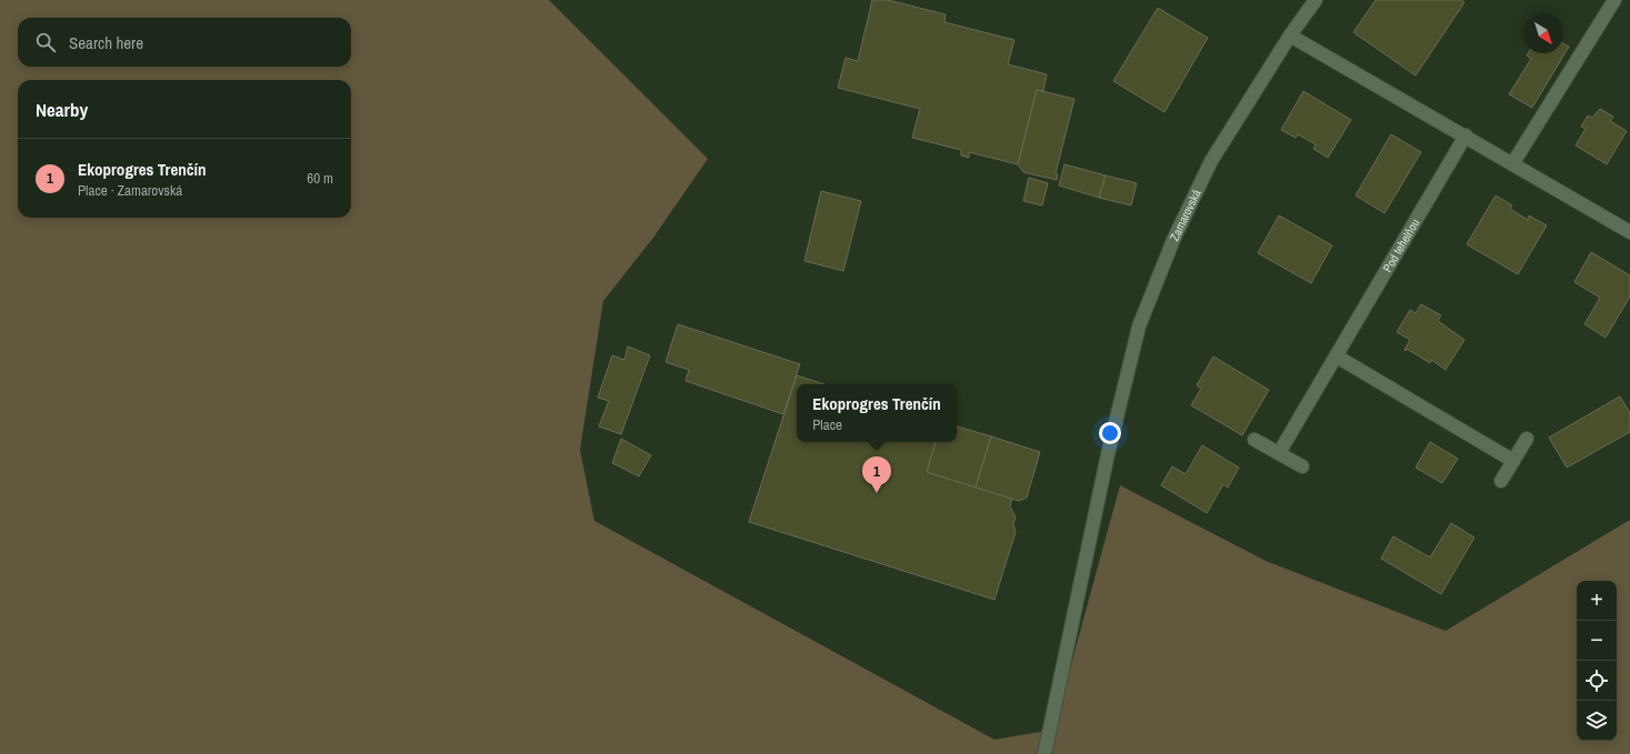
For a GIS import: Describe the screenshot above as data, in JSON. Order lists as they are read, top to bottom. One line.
{"streets":{"street":["Zamarovská","Pod tehelňou"]},"north":"bottom right","page":{"search":"Search here","heading":"Nearby","list":[{"mark":"1","name":"Ekoprogres Trenčín","note":"Place · Zamarovská","value":"60 m"}],"popup":["Ekoprogres Trenčín","Place"],"pins":"1","map_buttons":["+","−"]}}
